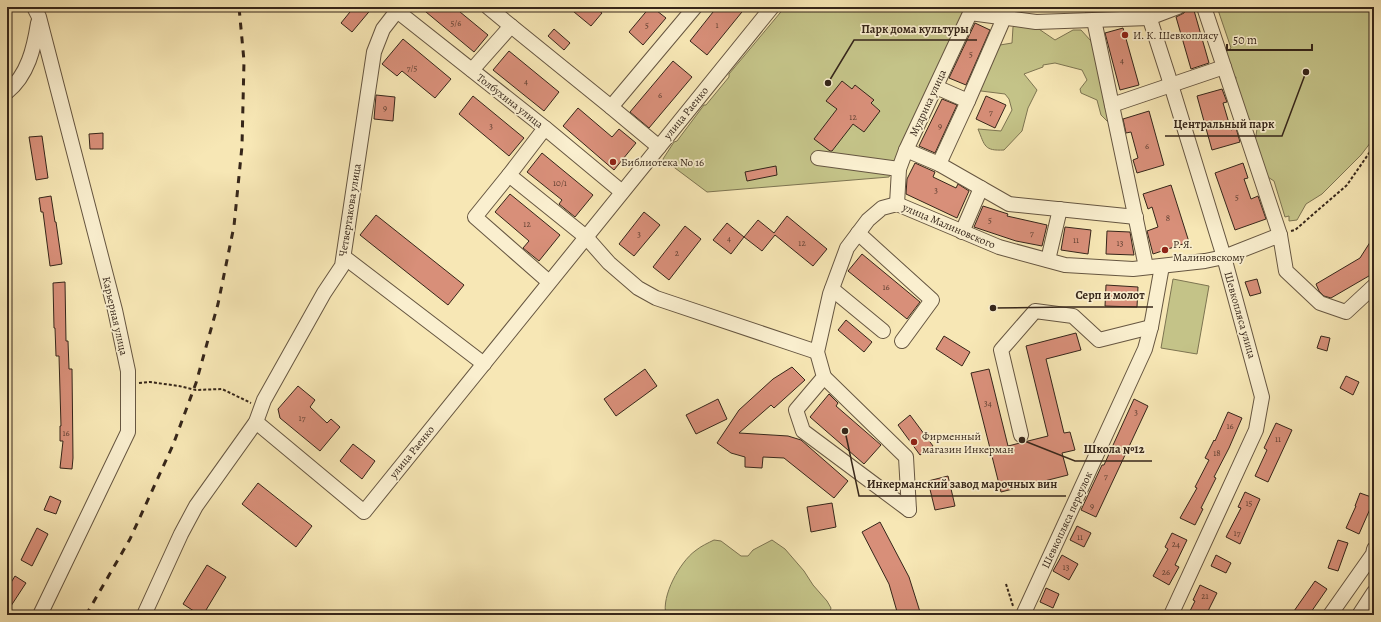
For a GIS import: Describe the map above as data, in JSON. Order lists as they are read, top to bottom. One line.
{"streets":{"street":["Толбухина улица","Мудрика улица","улица Раенко","Четвертакова улица","улица Малиновского","Шевкопляса улица","Карьерная улица","Шевкопляса переулок"]},"crossings":[["Толбухина улица","улица Раенко"],["Толбухина улица","Четвертакова улица"],["Мудрика улица","улица Малиновского"],["улица Раенко","Четвертакова улица"],["улица Малиновского","Шевкопляса улица"],["улица Малиновского","Шевкопляса переулок"]],"places":["И. К. Шевкоплясу","Центральный парк","Парк дома культуры","Библиотека No 16","Р. Я. Малиновскому","Серп и молот","Инкерманский завод марочных вин","Школа №12","Фирменный магазин Инкерман"],"house_numbers":["5/6","5","1","5","4","7/5","4","6","9","7","12","3","9","6","10/1","3","5","8","5","12","7","3","4","11","12","13","2","16","34","3","17","16","16","11","18","7","15","9","17","11","24","13","26","21"],"scale_bar":"50 m"}
